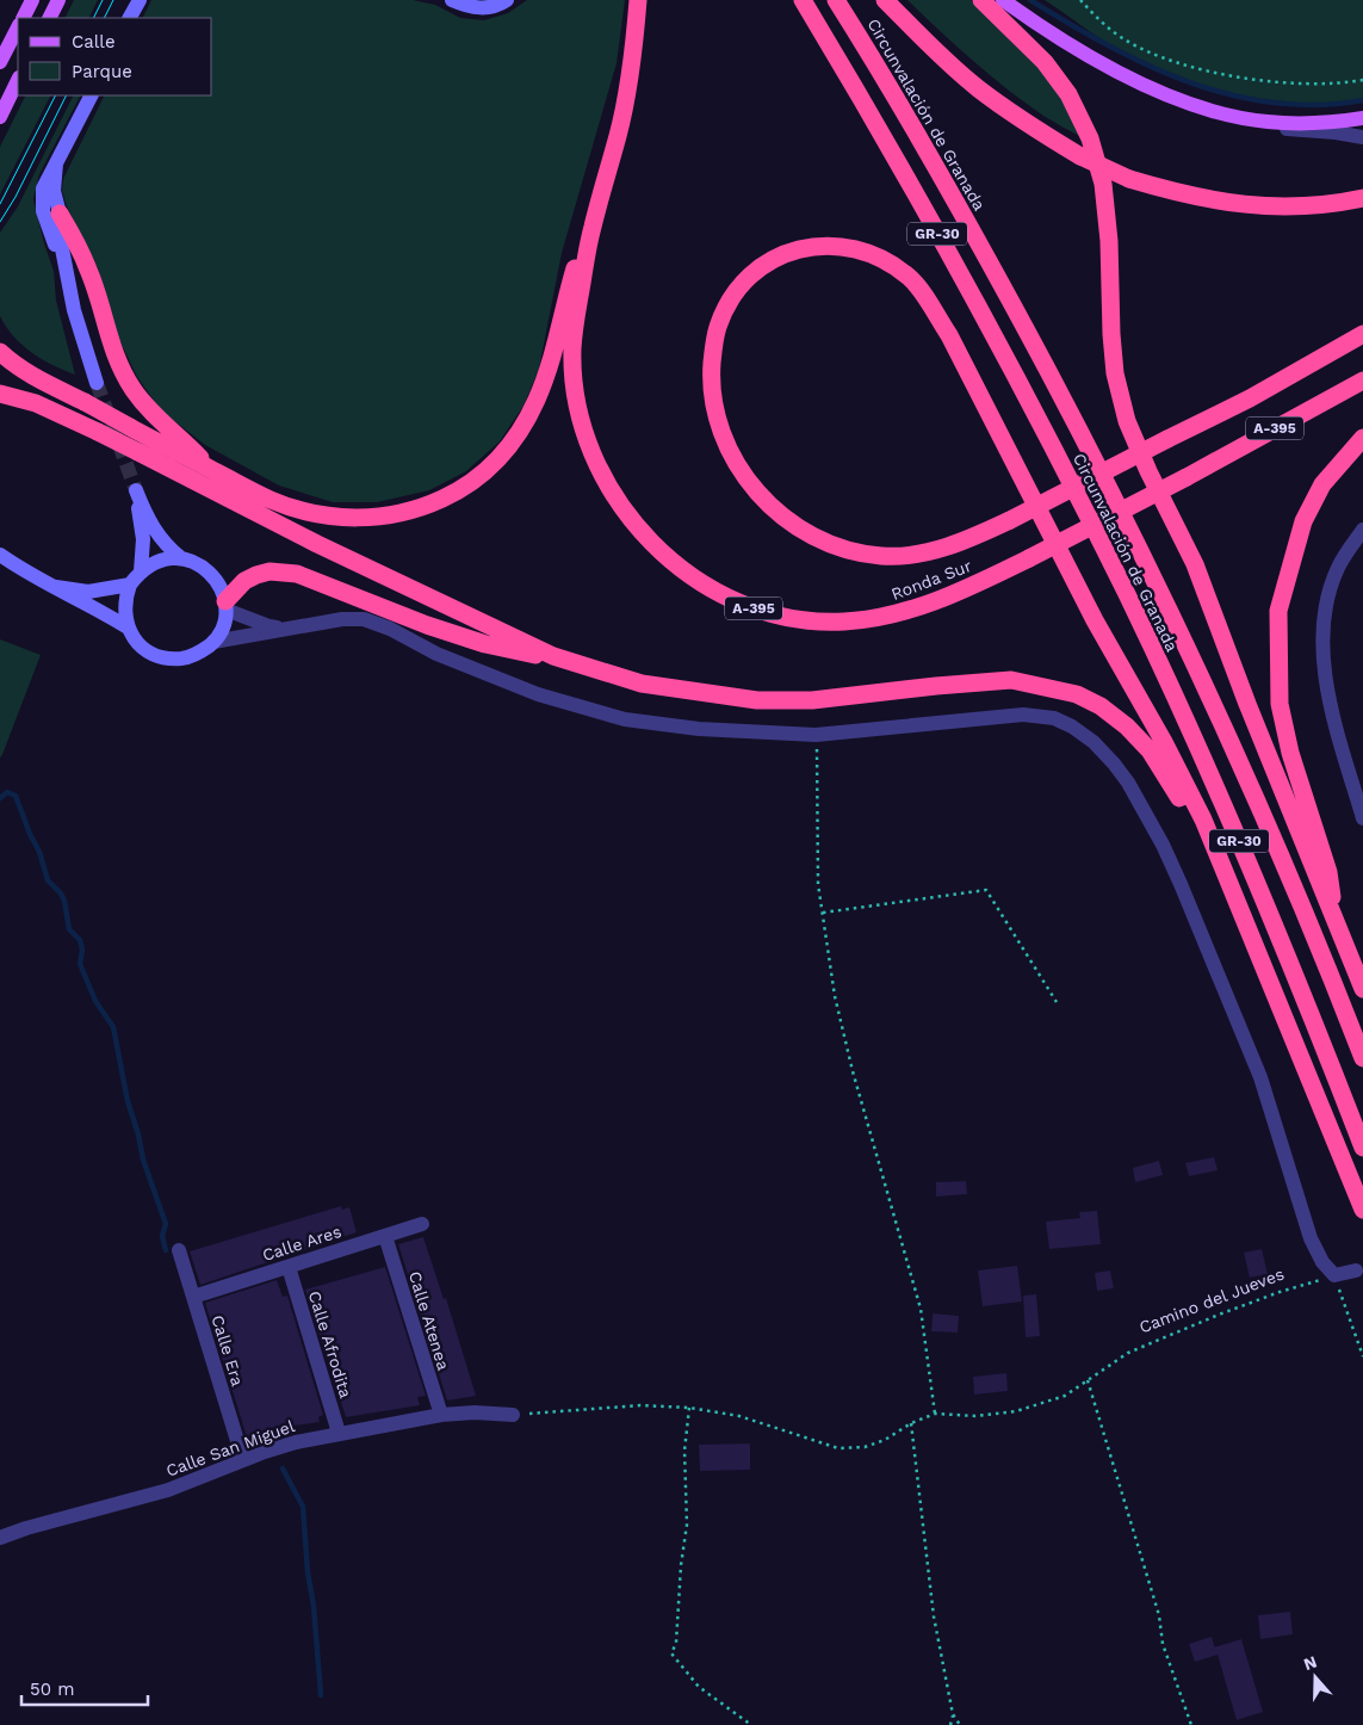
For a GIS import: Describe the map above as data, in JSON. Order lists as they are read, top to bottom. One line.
{"streets":{"highway":["Circunvalación de Granada","GR-30","A-395","Ronda Sur"],"street":["Calle Ares","Calle Atenea","Calle Afrodita","Calle Era","Calle San Miguel"],"path":["Camino del Jueves"]},"crossings":[["Calle Ares","Calle Atenea"],["Calle Ares","Calle Afrodita"],["Calle Ares","Calle Era"],["Calle Atenea","Calle San Miguel"],["Calle Afrodita","Calle San Miguel"],["Calle Era","Calle San Miguel"]],"legend":["Calle","Parque"],"scale_bar":"50 m","north":"top"}
